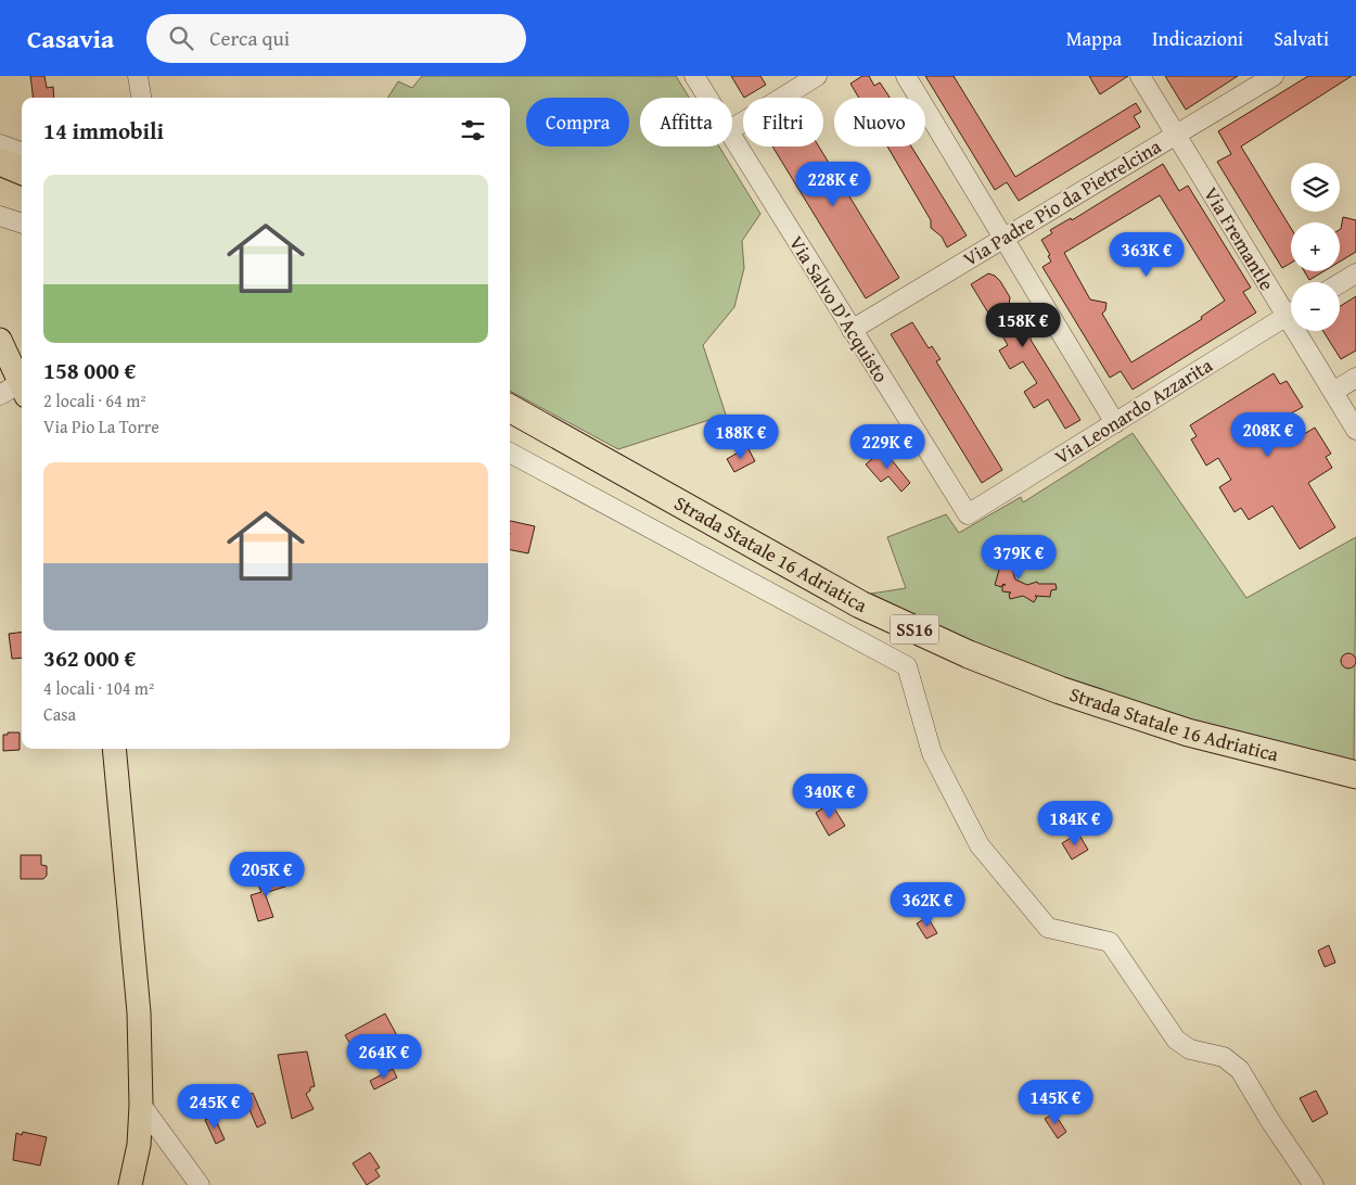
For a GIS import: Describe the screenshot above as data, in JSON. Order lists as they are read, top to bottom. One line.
{"streets":{"highway":["Strada Statale 16 Adriatica","SS16"],"street":["Via Padre Pio da Pietrelcina","Via Fremantle","Via Salvo D'Acquisto","Via Leonardo Azzarita"]},"crossings":[["Via Padre Pio da Pietrelcina","Via Fremantle"],["Via Padre Pio da Pietrelcina","Via Salvo D'Acquisto"],["Via Salvo D'Acquisto","Via Leonardo Azzarita"]],"page":{"header":"Casavia","search":"Cerca qui","nav":["Mappa","Indicazioni","Salvati"],"chip":["Compra","Affitta","Filtri","Nuovo"],"heading":"14 immobili","price":["228K €","363K €","158K €","208K €","188K €","229K €","379K €","340K €","184K €","205K €","362K €","264K €","145K €","245K €"],"map_buttons":["+","−"],"list":[{"name":"158 000 €","note":"2 locali · 64 m² · Via Pio La Torre"},{"name":"362 000 €","note":"4 locali · 104 m² · Casa"}]}}
